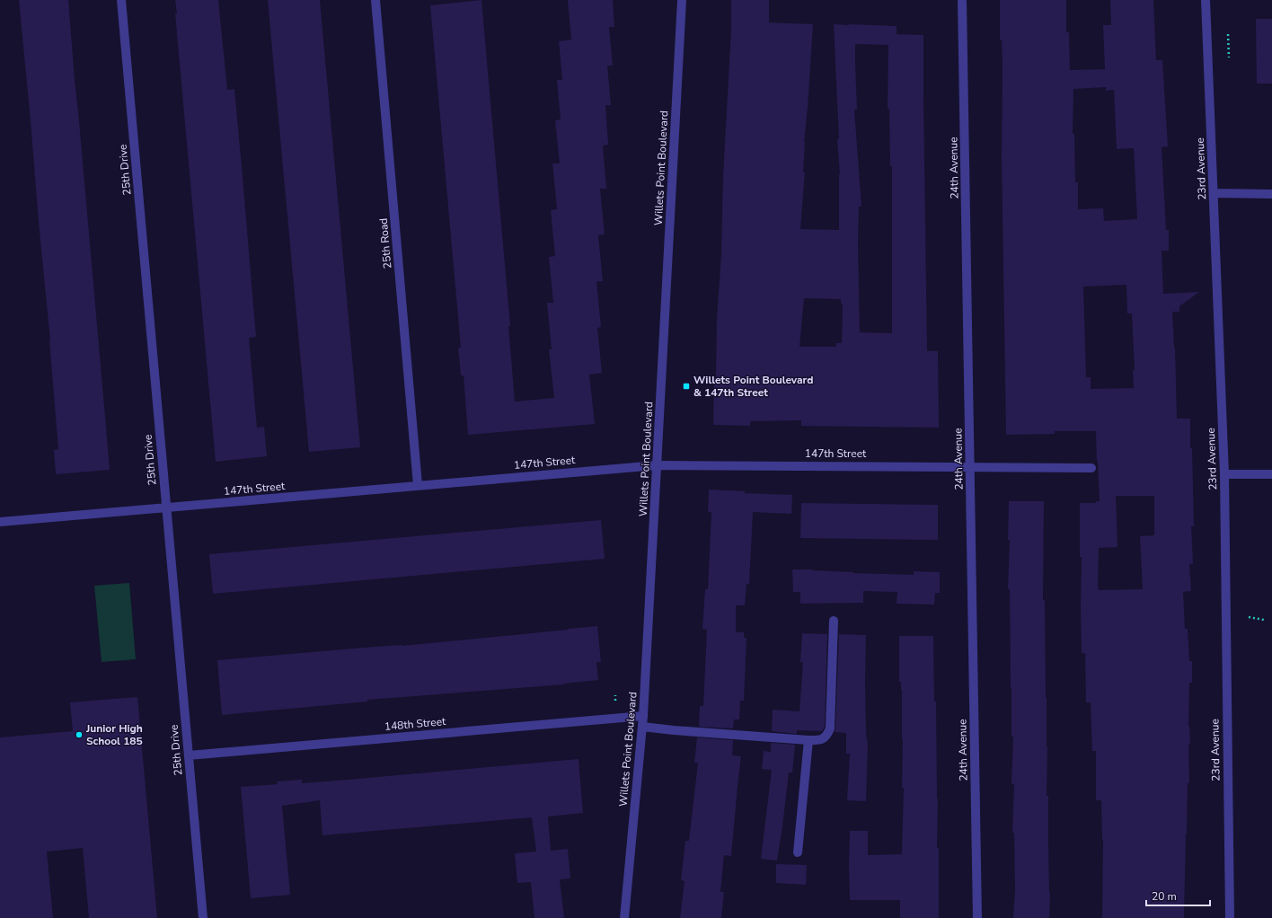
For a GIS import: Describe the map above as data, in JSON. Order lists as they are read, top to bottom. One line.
{"streets":{"street":["Willets Point Boulevard","24th Avenue","23rd Avenue","25th Drive","25th Road","147th Street","148th Street"]},"crossings":[["Willets Point Boulevard","147th Street"],["Willets Point Boulevard","148th Street"],["24th Avenue","147th Street"],["25th Drive","147th Street"],["25th Drive","148th Street"],["25th Road","147th Street"]],"places":{"transit":["Willets Point Boulevard & 147th Street"],"other":["Junior High School 185"]},"scale_bar":"20 m"}
